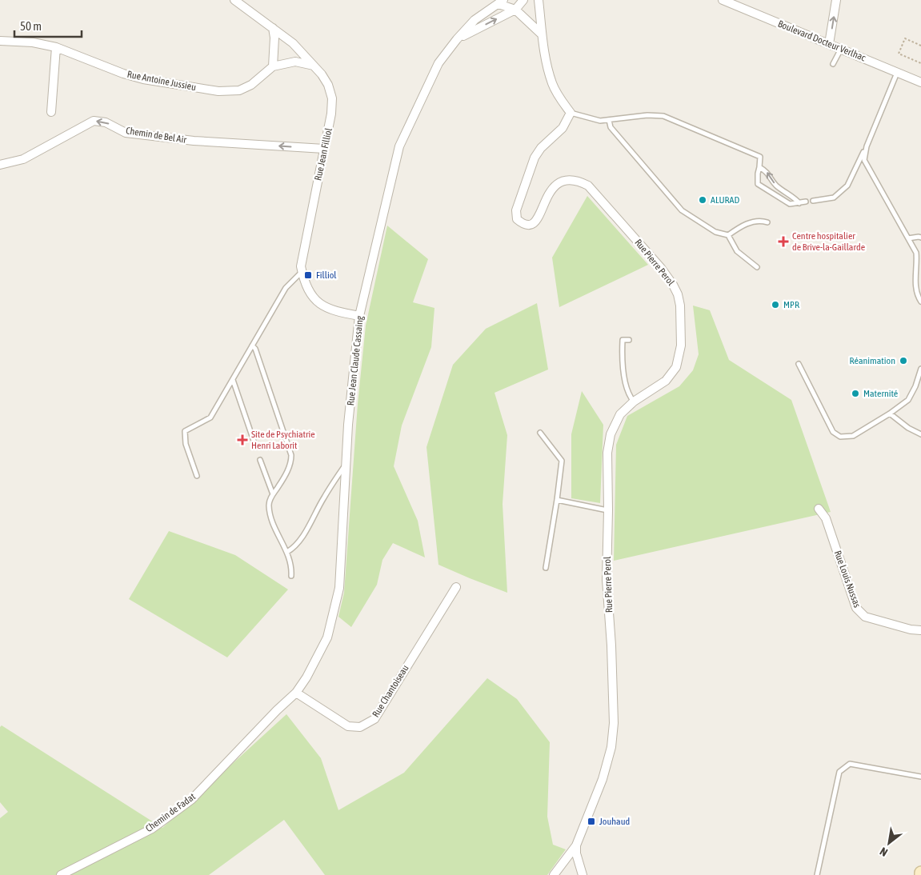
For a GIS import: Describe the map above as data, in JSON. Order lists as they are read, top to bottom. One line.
{"streets":{"street":["Boulevard Docteur Verlhac","Rue Antoine Jussieu","Chemin de Bel Air","Rue Jean Filliol","Rue Pierre Perol","Rue Jean Claude Cassaing","Rue Louis Nussas","Rue Chantoiseau","Chemin de Fadat"]},"crossings":[["Rue Antoine Jussieu","Rue Jean Filliol"],["Chemin de Bel Air","Rue Jean Filliol"],["Rue Jean Filliol","Rue Jean Claude Cassaing"],["Rue Jean Claude Cassaing","Rue Chantoiseau"],["Rue Jean Claude Cassaing","Chemin de Fadat"],["Rue Chantoiseau","Chemin de Fadat"]],"one_way":["Chemin de Bel Air"],"places":{"other":["ALURAD","MPR","Réanimation","Maternité"],"health":["Centre hospitalier de Brive-la-Gaillarde","Site de Psychiatrie Henri Laborit"],"transit":["Filliol","Jouhaud"]},"scale_bar":"50 m","north":"bottom left"}
